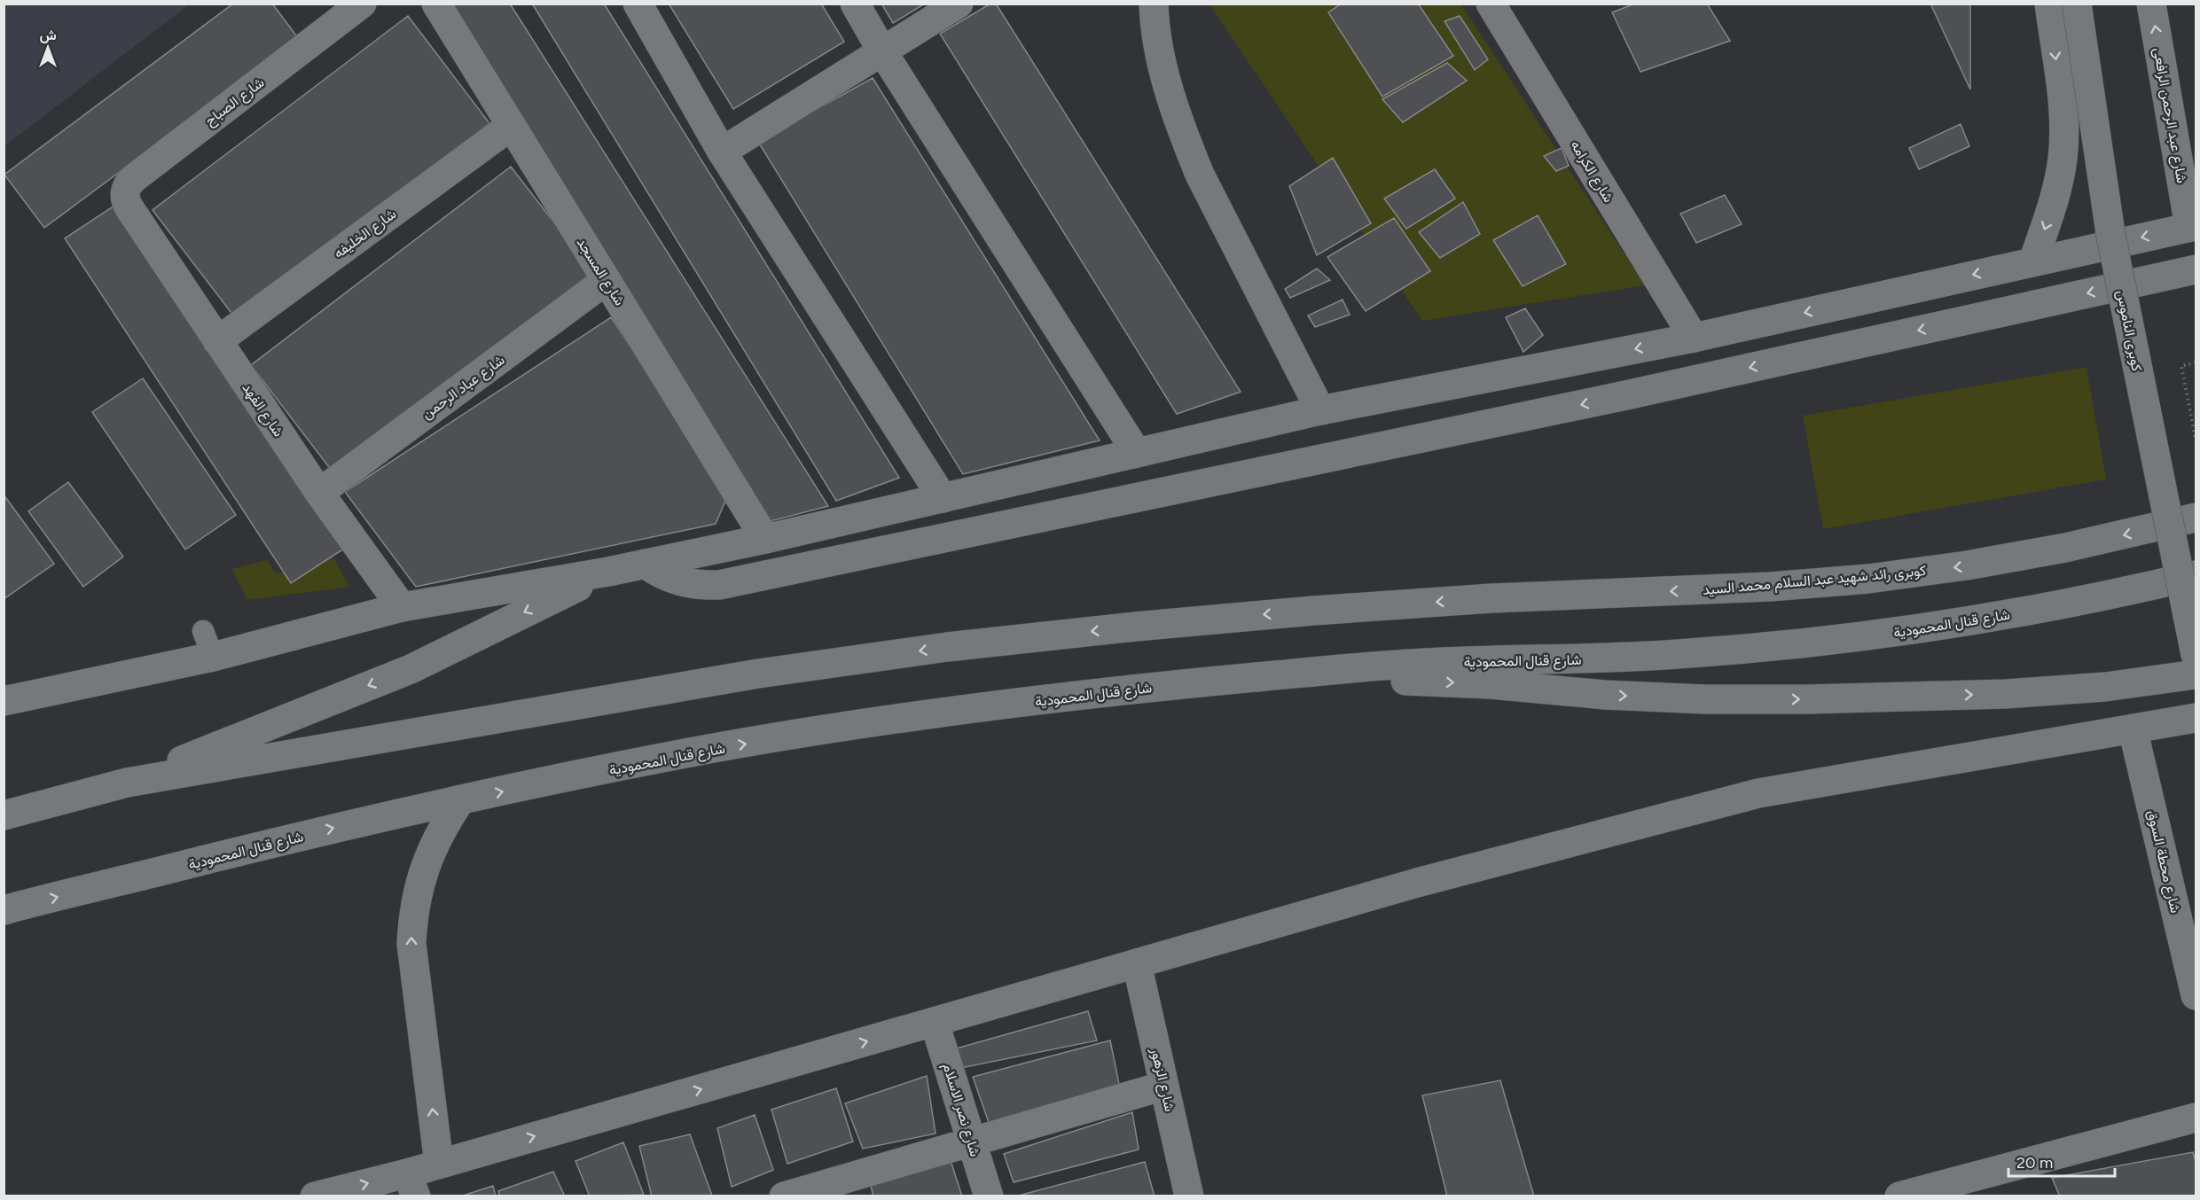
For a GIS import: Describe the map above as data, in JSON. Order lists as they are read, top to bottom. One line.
{"streets":{"main road":["شارع الصباح","شارع عبد الرحمن الرافعى","شارع الكرامه","شارع الخليفه","شارع المسجد","كوبرى الناموس","شارع عباد الرحمن","شارع الفهد","كوبرى رائد شهيد عبد السلام محمد السيد","شارع قنال المحمودية","شارع محطة السوق","شارع الزهور","شارع نصر الاسلام"]},"crossings":[["شارع الصباح","شارع الفهد"],["شارع الخليفه","شارع المسجد"],["شارع الخليفه","شارع الفهد"],["شارع المسجد","شارع عباد الرحمن"],["شارع عباد الرحمن","شارع الفهد"]],"scale_bar":"20 m","north":"top"}
